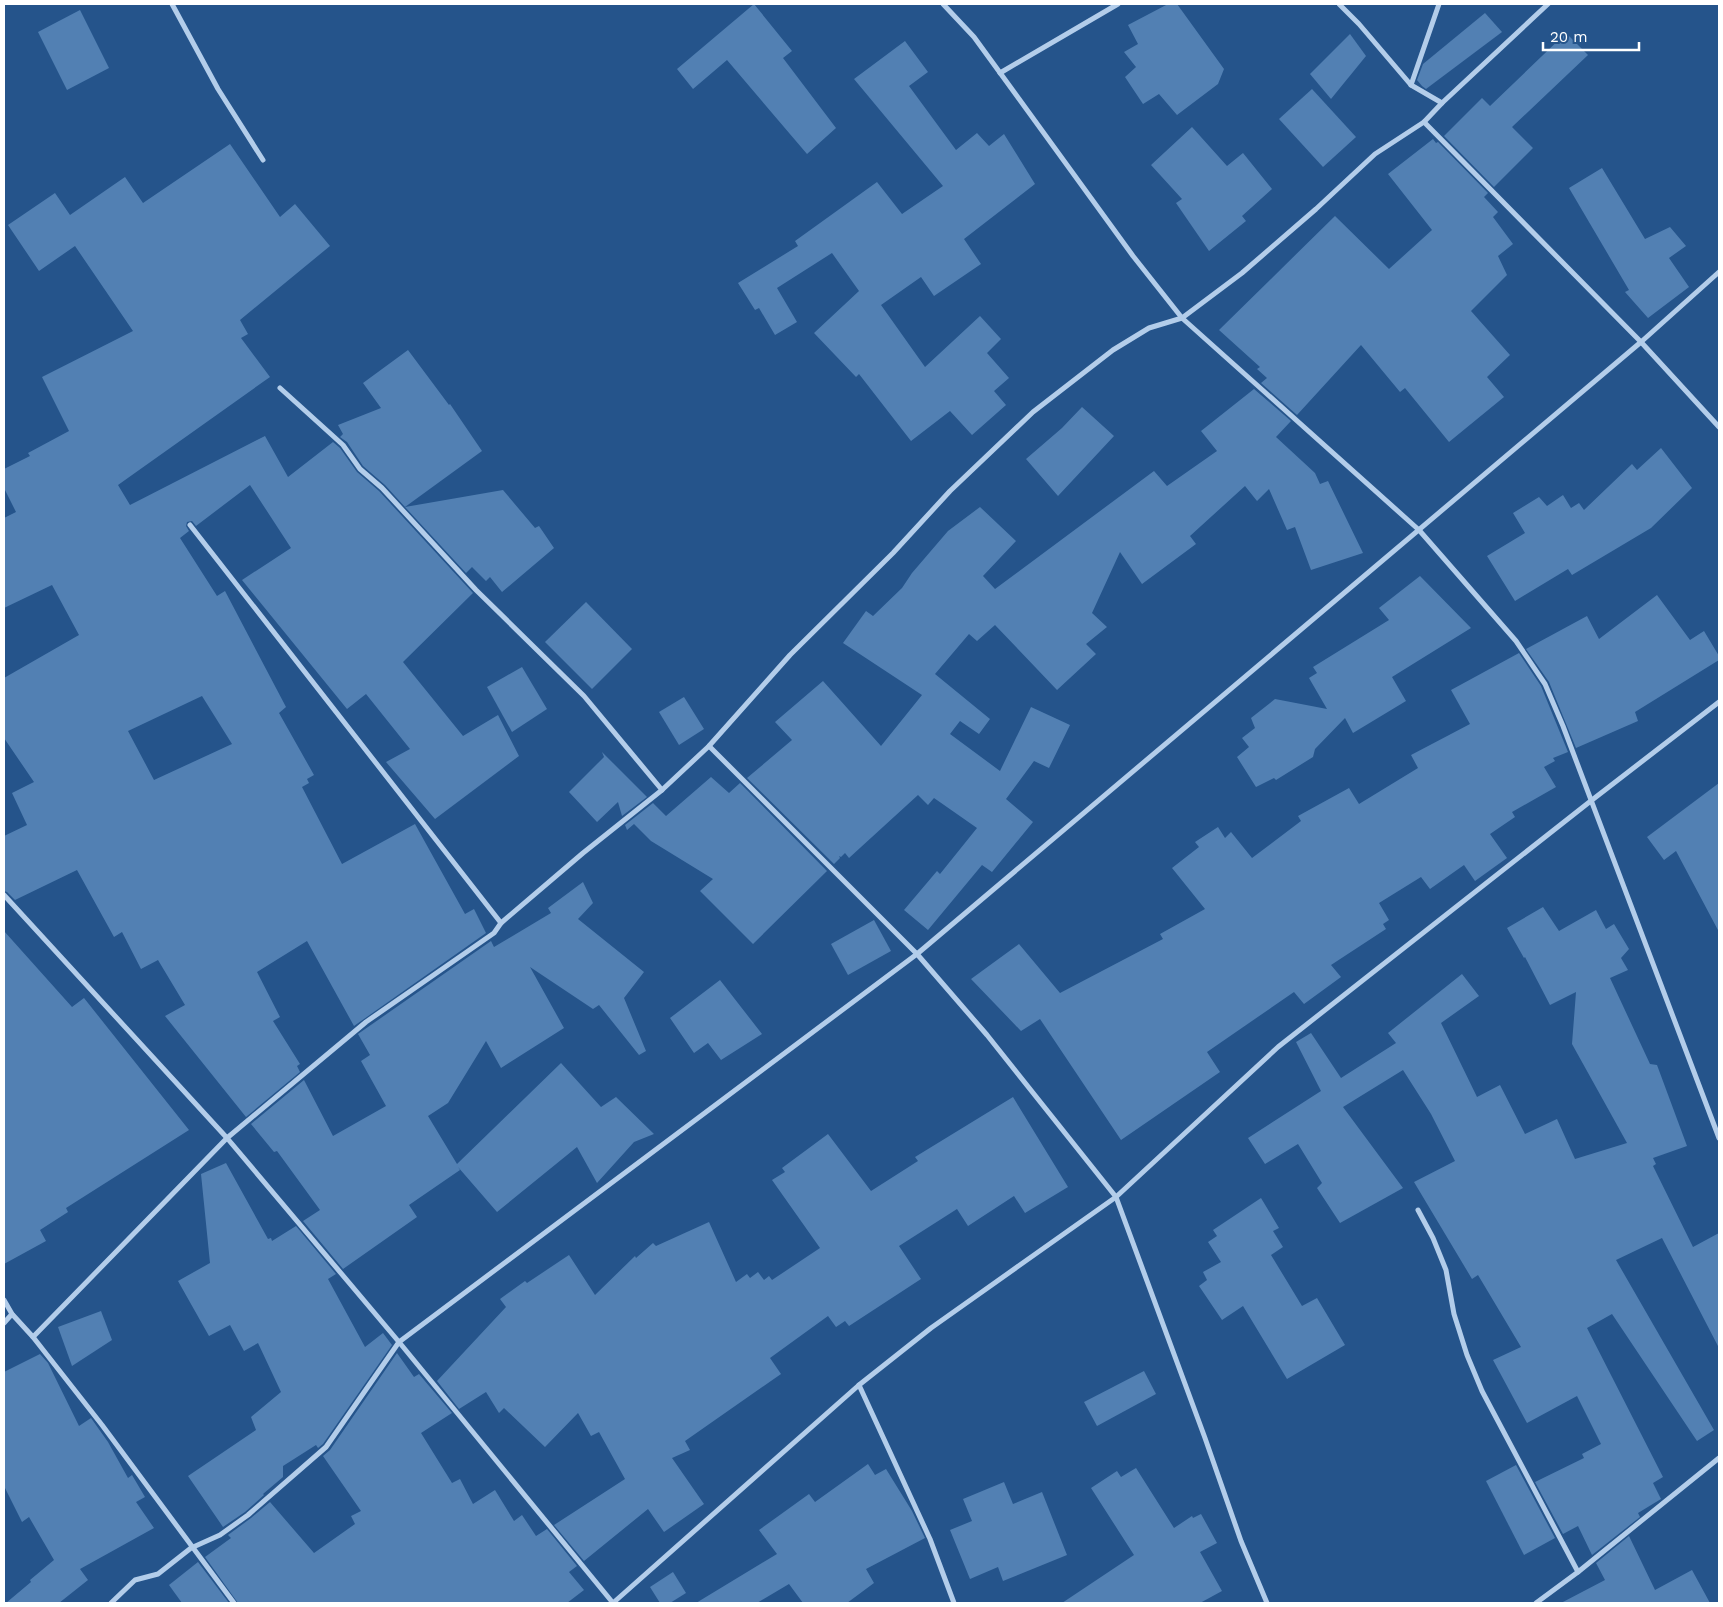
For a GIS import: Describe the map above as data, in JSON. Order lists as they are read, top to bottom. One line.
{"scale_bar":"20 m"}
